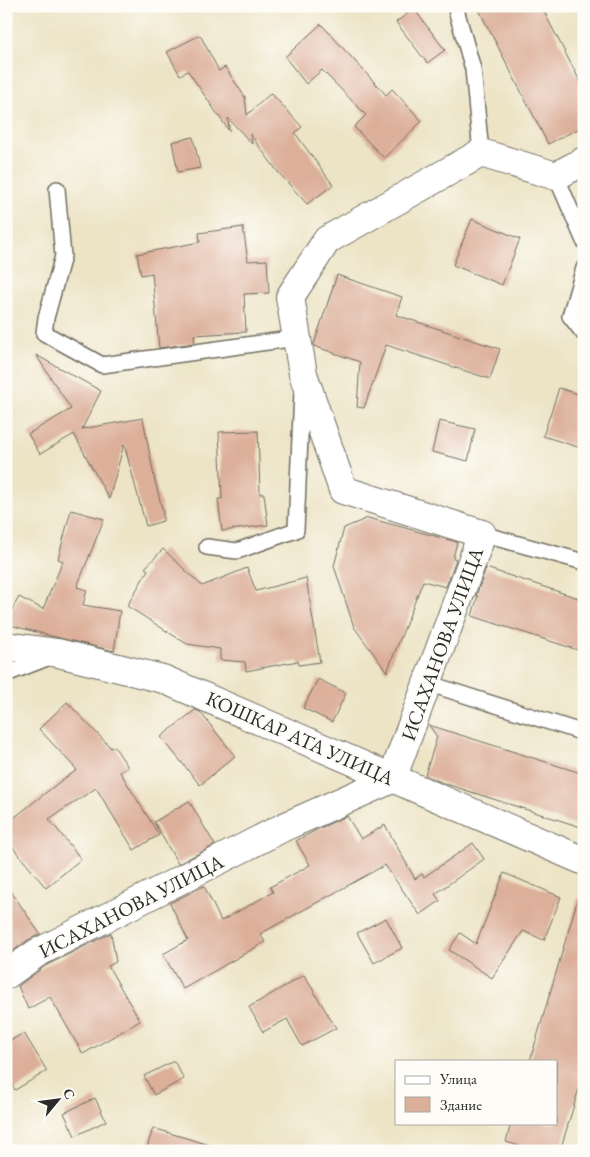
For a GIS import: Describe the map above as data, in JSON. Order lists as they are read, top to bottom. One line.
{"streets":{"street":["ИСАХАНОВА УЛИЦА","КОШКАР АТА УЛИЦА"]},"crossings":[["ИСАХАНОВА УЛИЦА","КОШКАР АТА УЛИЦА"]],"legend":["Улица","Здание"],"north":"top right"}
